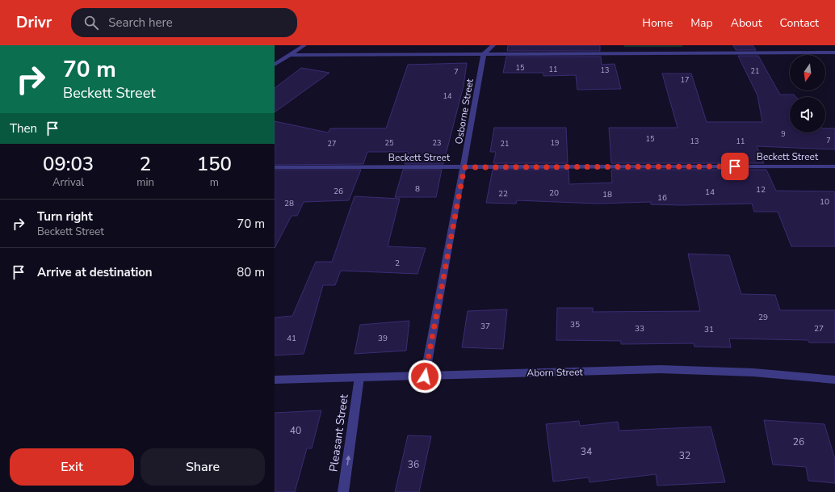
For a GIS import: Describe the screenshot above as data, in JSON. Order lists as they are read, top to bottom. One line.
{"streets":{"street":["Osborne Street","Beckett Street","Aborn Street","Pleasant Street"]},"crossings":[["Osborne Street","Beckett Street"],["Osborne Street","Aborn Street"],["Aborn Street","Pleasant Street"]],"one_way":["Pleasant Street"],"house_numbers":["15","11","13","21","7","17","14","9","15","7","13","11","25","23","19","27","21","8","12","26","14","20","22","18","16","10","28","2","29","35","37","33","27","31","41","39","40","26","34","32","36"],"north":"bottom","page":{"header":"Drivr","search":"Search here","nav":["Home","Map","About","Contact"],"turn":["70 m","Beckett Street"],"then":"Then","eta":["09:03","Arrival","2","min","150","m"],"list":[{"name":"Turn right","note":"Beckett Street","value":"70 m"},{"name":"Arrive at destination","value":"80 m"}],"buttons":["Exit","Share"]}}
